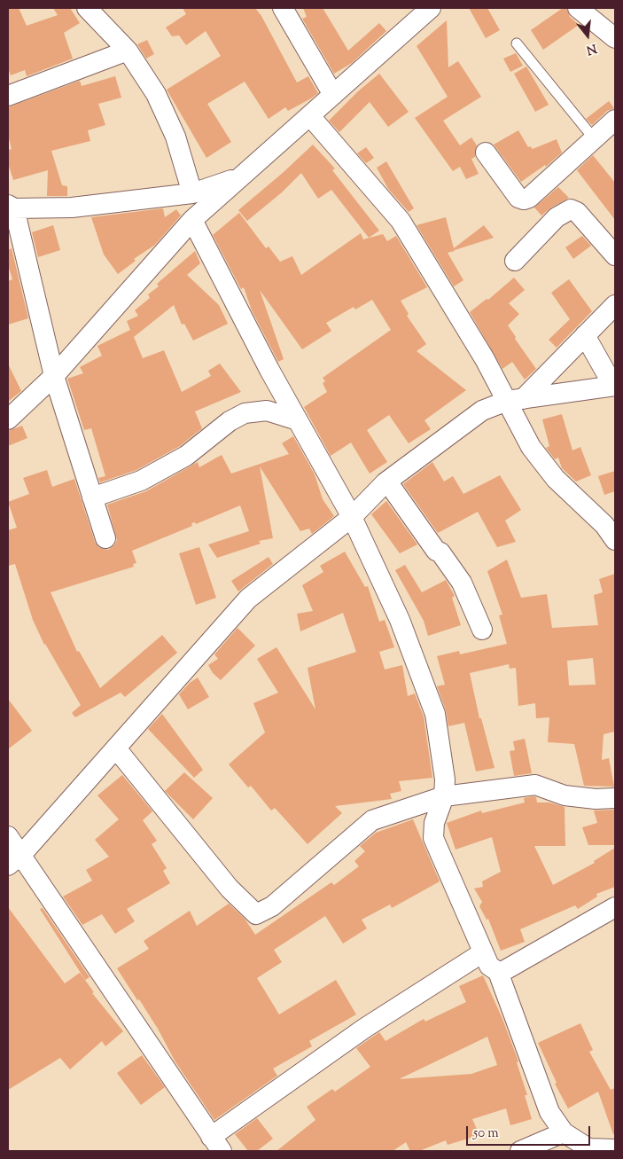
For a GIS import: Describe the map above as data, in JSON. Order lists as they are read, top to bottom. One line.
{"scale_bar":"50 m","north":"bottom"}
